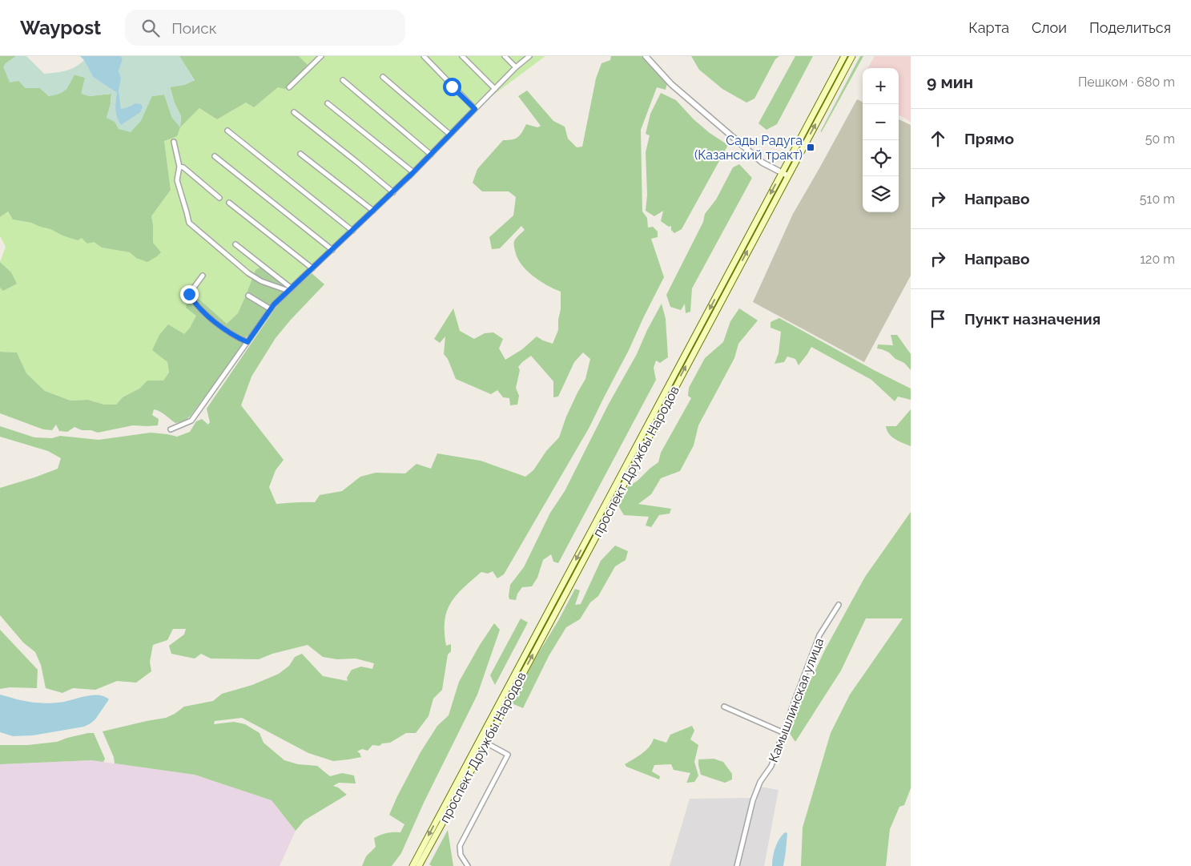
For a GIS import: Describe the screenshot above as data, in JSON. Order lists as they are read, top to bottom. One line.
{"streets":{"main road":["проспект Дружбы Народов"],"street":["Камышлинская улица"]},"places":{"transit":["Сады Радуга (Казанский тракт)"]},"page":{"header":"Waypost","search":"Поиск","nav":["Карта","Слои","Поделиться"],"heading":["9 мин","Пешком · 680 m"],"map_buttons":["+","−"],"list":[["Прямо","50 m"],["Направо","510 m"],["Направо","120 m"],"Пункт назначения"]}}
